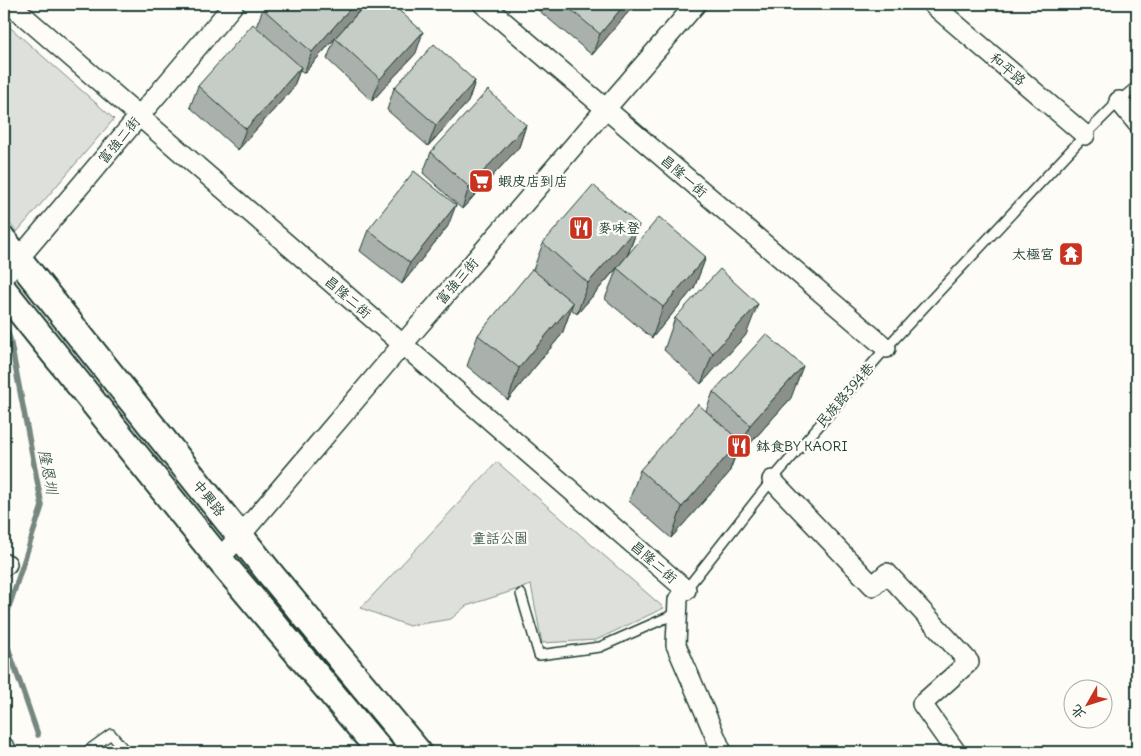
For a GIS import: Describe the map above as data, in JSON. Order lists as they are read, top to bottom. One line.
{"streets":{"street":["和平路","富強二街","昌隆一街","富強三街","昌隆二街","中興路"],"lane":["民族路394巷"]},"crossings":[["和平路","民族路394巷"],["富強二街","昌隆二街"],["富強二街","中興路"],["昌隆一街","富強三街"],["昌隆一街","民族路394巷"],["富強三街","昌隆二街"],["富強三街","中興路"],["昌隆二街","民族路394巷"]],"water":["隆恩圳"],"parks":["童話公園"],"places":{"supermarket":["蝦皮店到店"],"restaurant":["麥味登","鉢食BY KAORI"],"temple":["太極宮"]},"north":"bottom left"}
